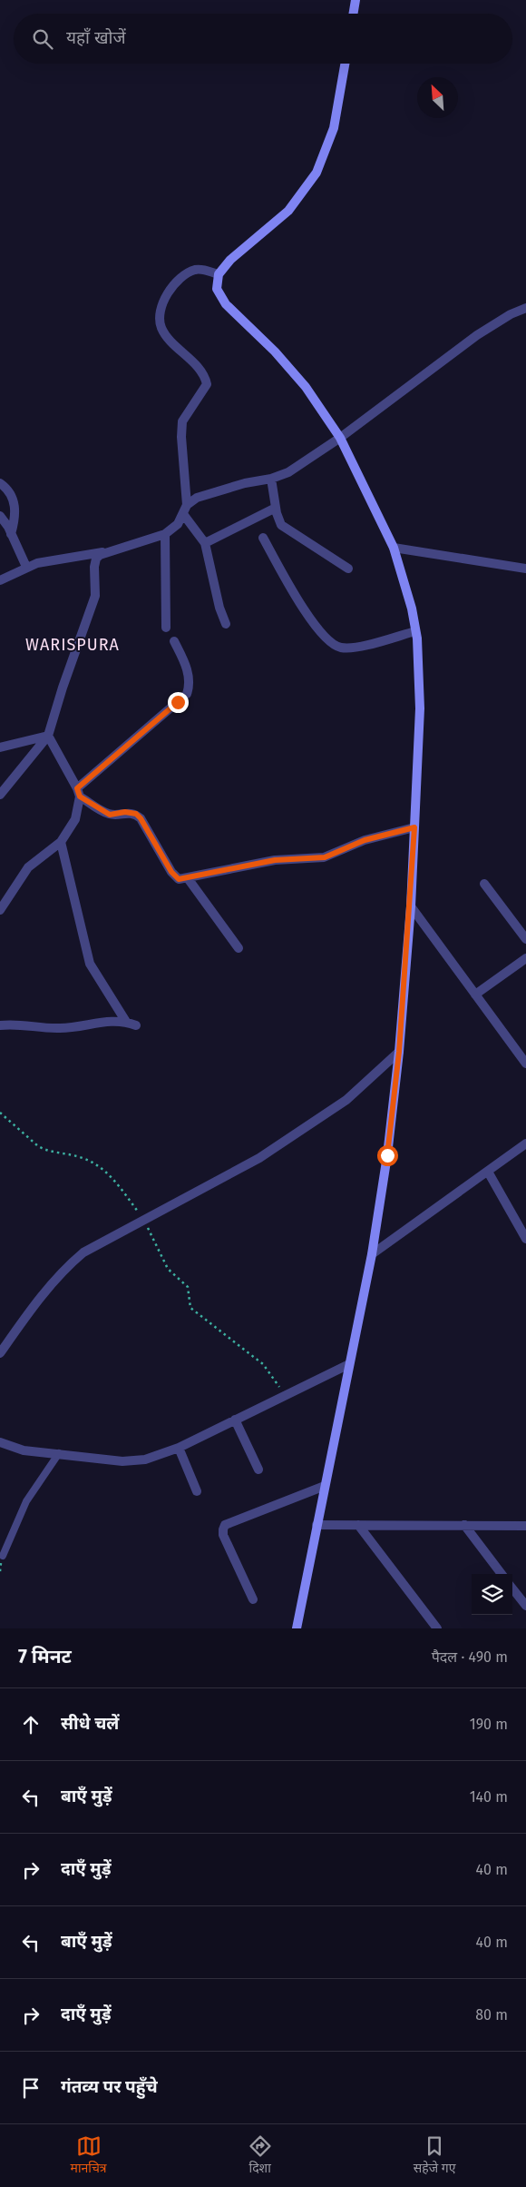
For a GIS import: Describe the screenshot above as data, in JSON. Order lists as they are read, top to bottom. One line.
{"districts":["WARISPURA"],"north":"top left","page":{"search":"यहाँ खोजें","heading":["7 मिनट","पैदल · 490 m"],"list":[["सीधे चलें","190 m"],["बाएँ मुड़ें","140 m"],["दाएँ मुड़ें","40 m"],["बाएँ मुड़ें","40 m"],["दाएँ मुड़ें","80 m"],"गंतव्य पर पहुँचे"],"nav":["मानचित्र","दिशा","सहेजे गए"]}}
